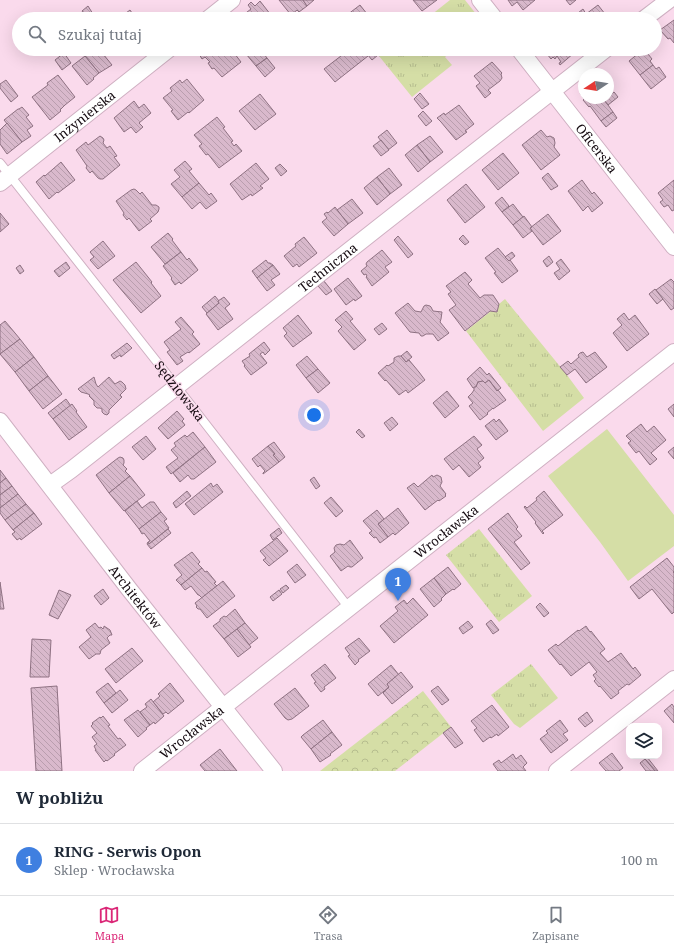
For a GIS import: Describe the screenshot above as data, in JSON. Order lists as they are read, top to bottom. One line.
{"streets":{"street":["Inżynierska","Oficerska","Techniczna","Wrocławska","Architektów"],"lane":["Sędziowska"]},"crossings":[["Inżynierska","Sędziowska"],["Oficerska","Techniczna"],["Techniczna","Sędziowska"],["Techniczna","Architektów"],["Sędziowska","Wrocławska"],["Wrocławska","Architektów"]],"north":"left","page":{"search":"Szukaj tutaj","pins":"1","heading":"W pobliżu","list":[{"mark":"1","name":"RING - Serwis Opon","note":"Sklep · Wrocławska","value":"100 m"}],"nav":["Mapa","Trasa","Zapisane"]}}
